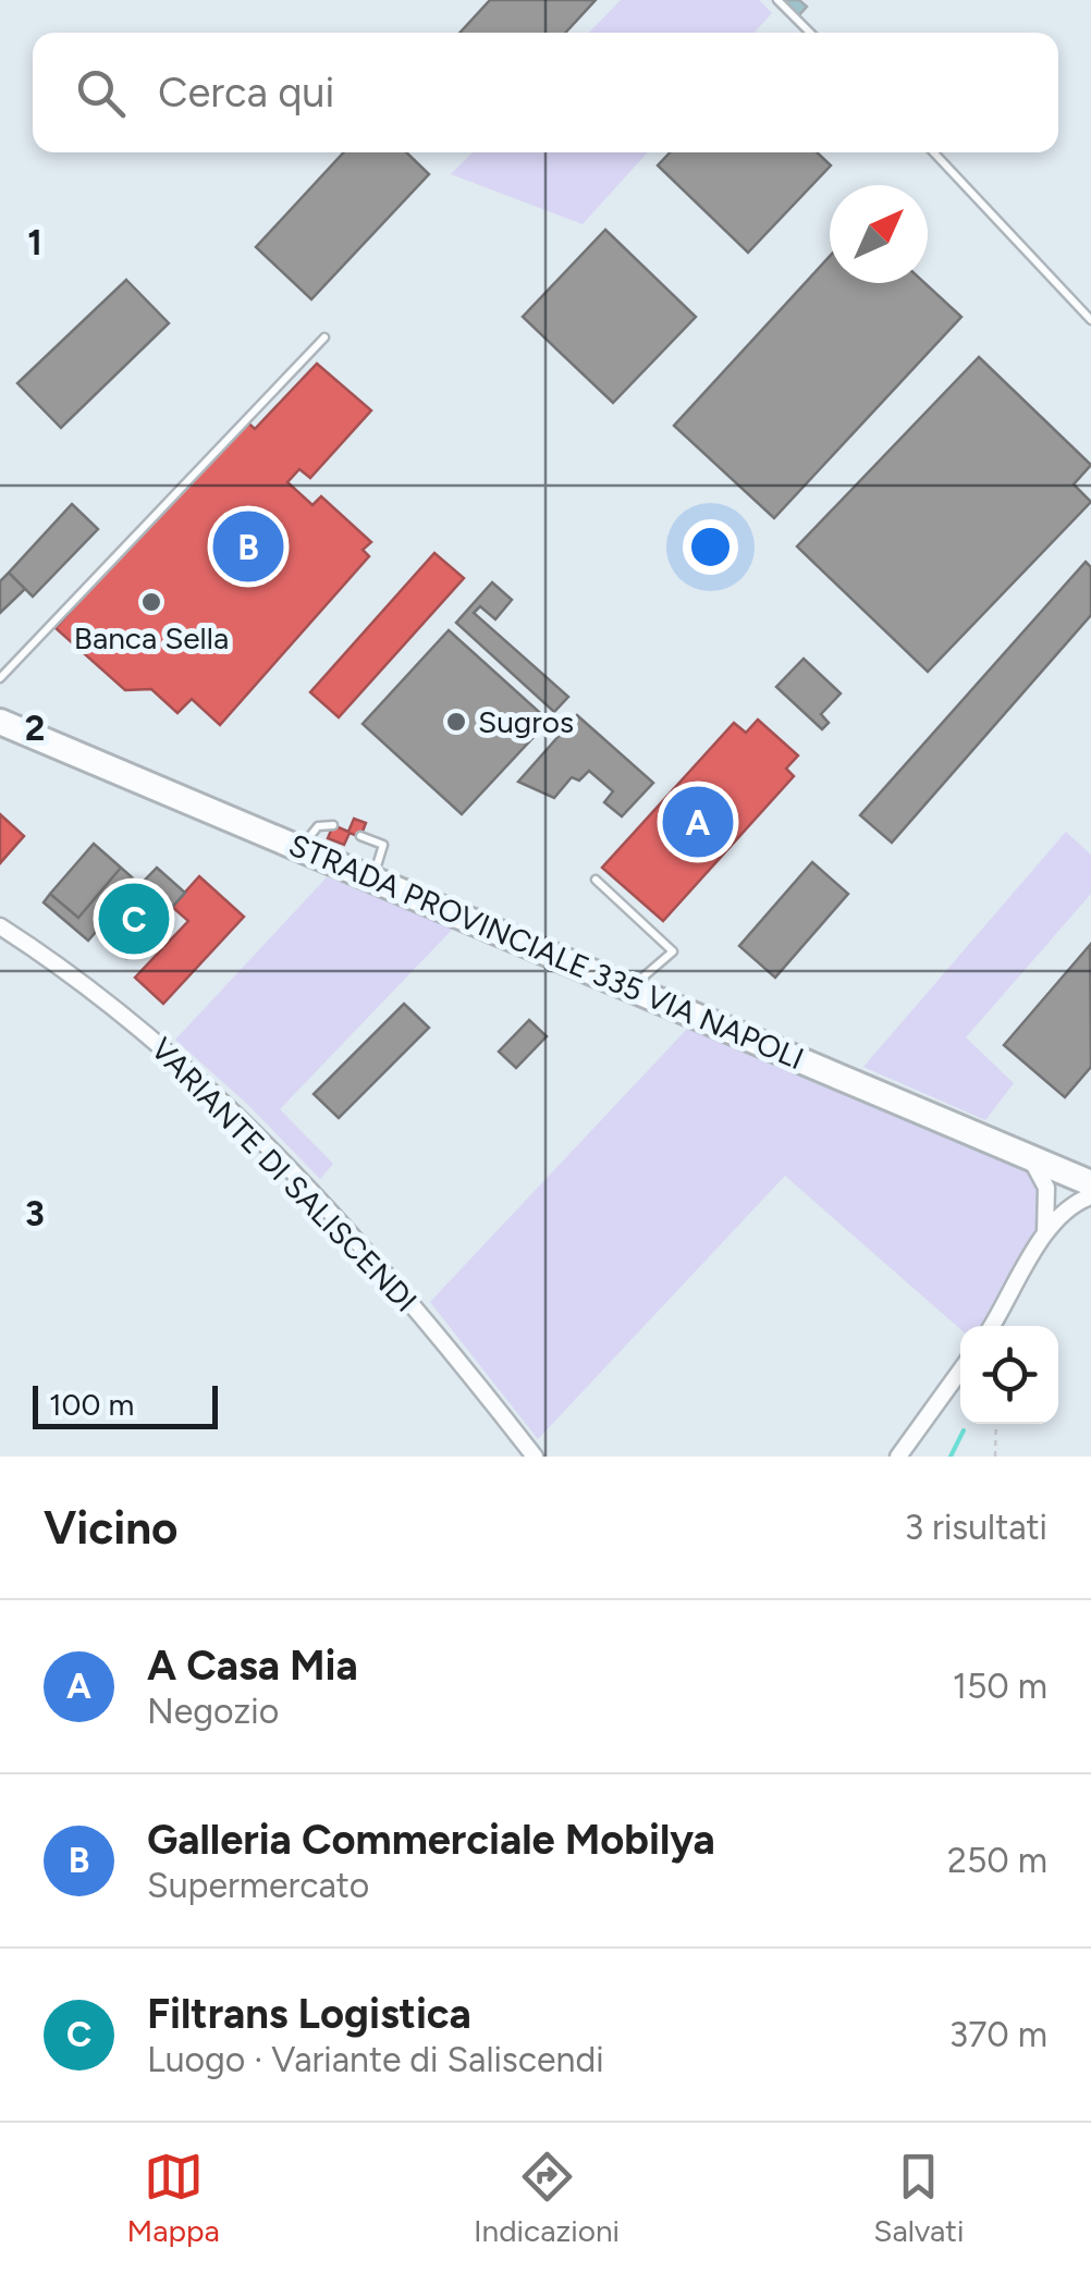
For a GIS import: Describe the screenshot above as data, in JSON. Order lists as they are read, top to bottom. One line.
{"streets":{"main road":["STRADA PROVINCIALE 335 VIA NAPOLI"],"street":["VARIANTE DI SALISCENDI"]},"places":["Banca Sella","Sugros"],"scale_bar":"100 m","north":"top right","page":{"search":"Cerca qui","pins":["B","A","C"],"scale":"100 m","heading":["Vicino","3 risultati"],"list":[{"mark":"A","name":"A Casa Mia","note":"Negozio","value":"150 m"},{"mark":"B","name":"Galleria Commerciale Mobilya","note":"Supermercato","value":"250 m"},{"mark":"C","name":"Filtrans Logistica","note":"Luogo · Variante di Saliscendi","value":"370 m"}],"nav":["Mappa","Indicazioni","Salvati"]},"grid":{"rows":["1","2","3"]}}
